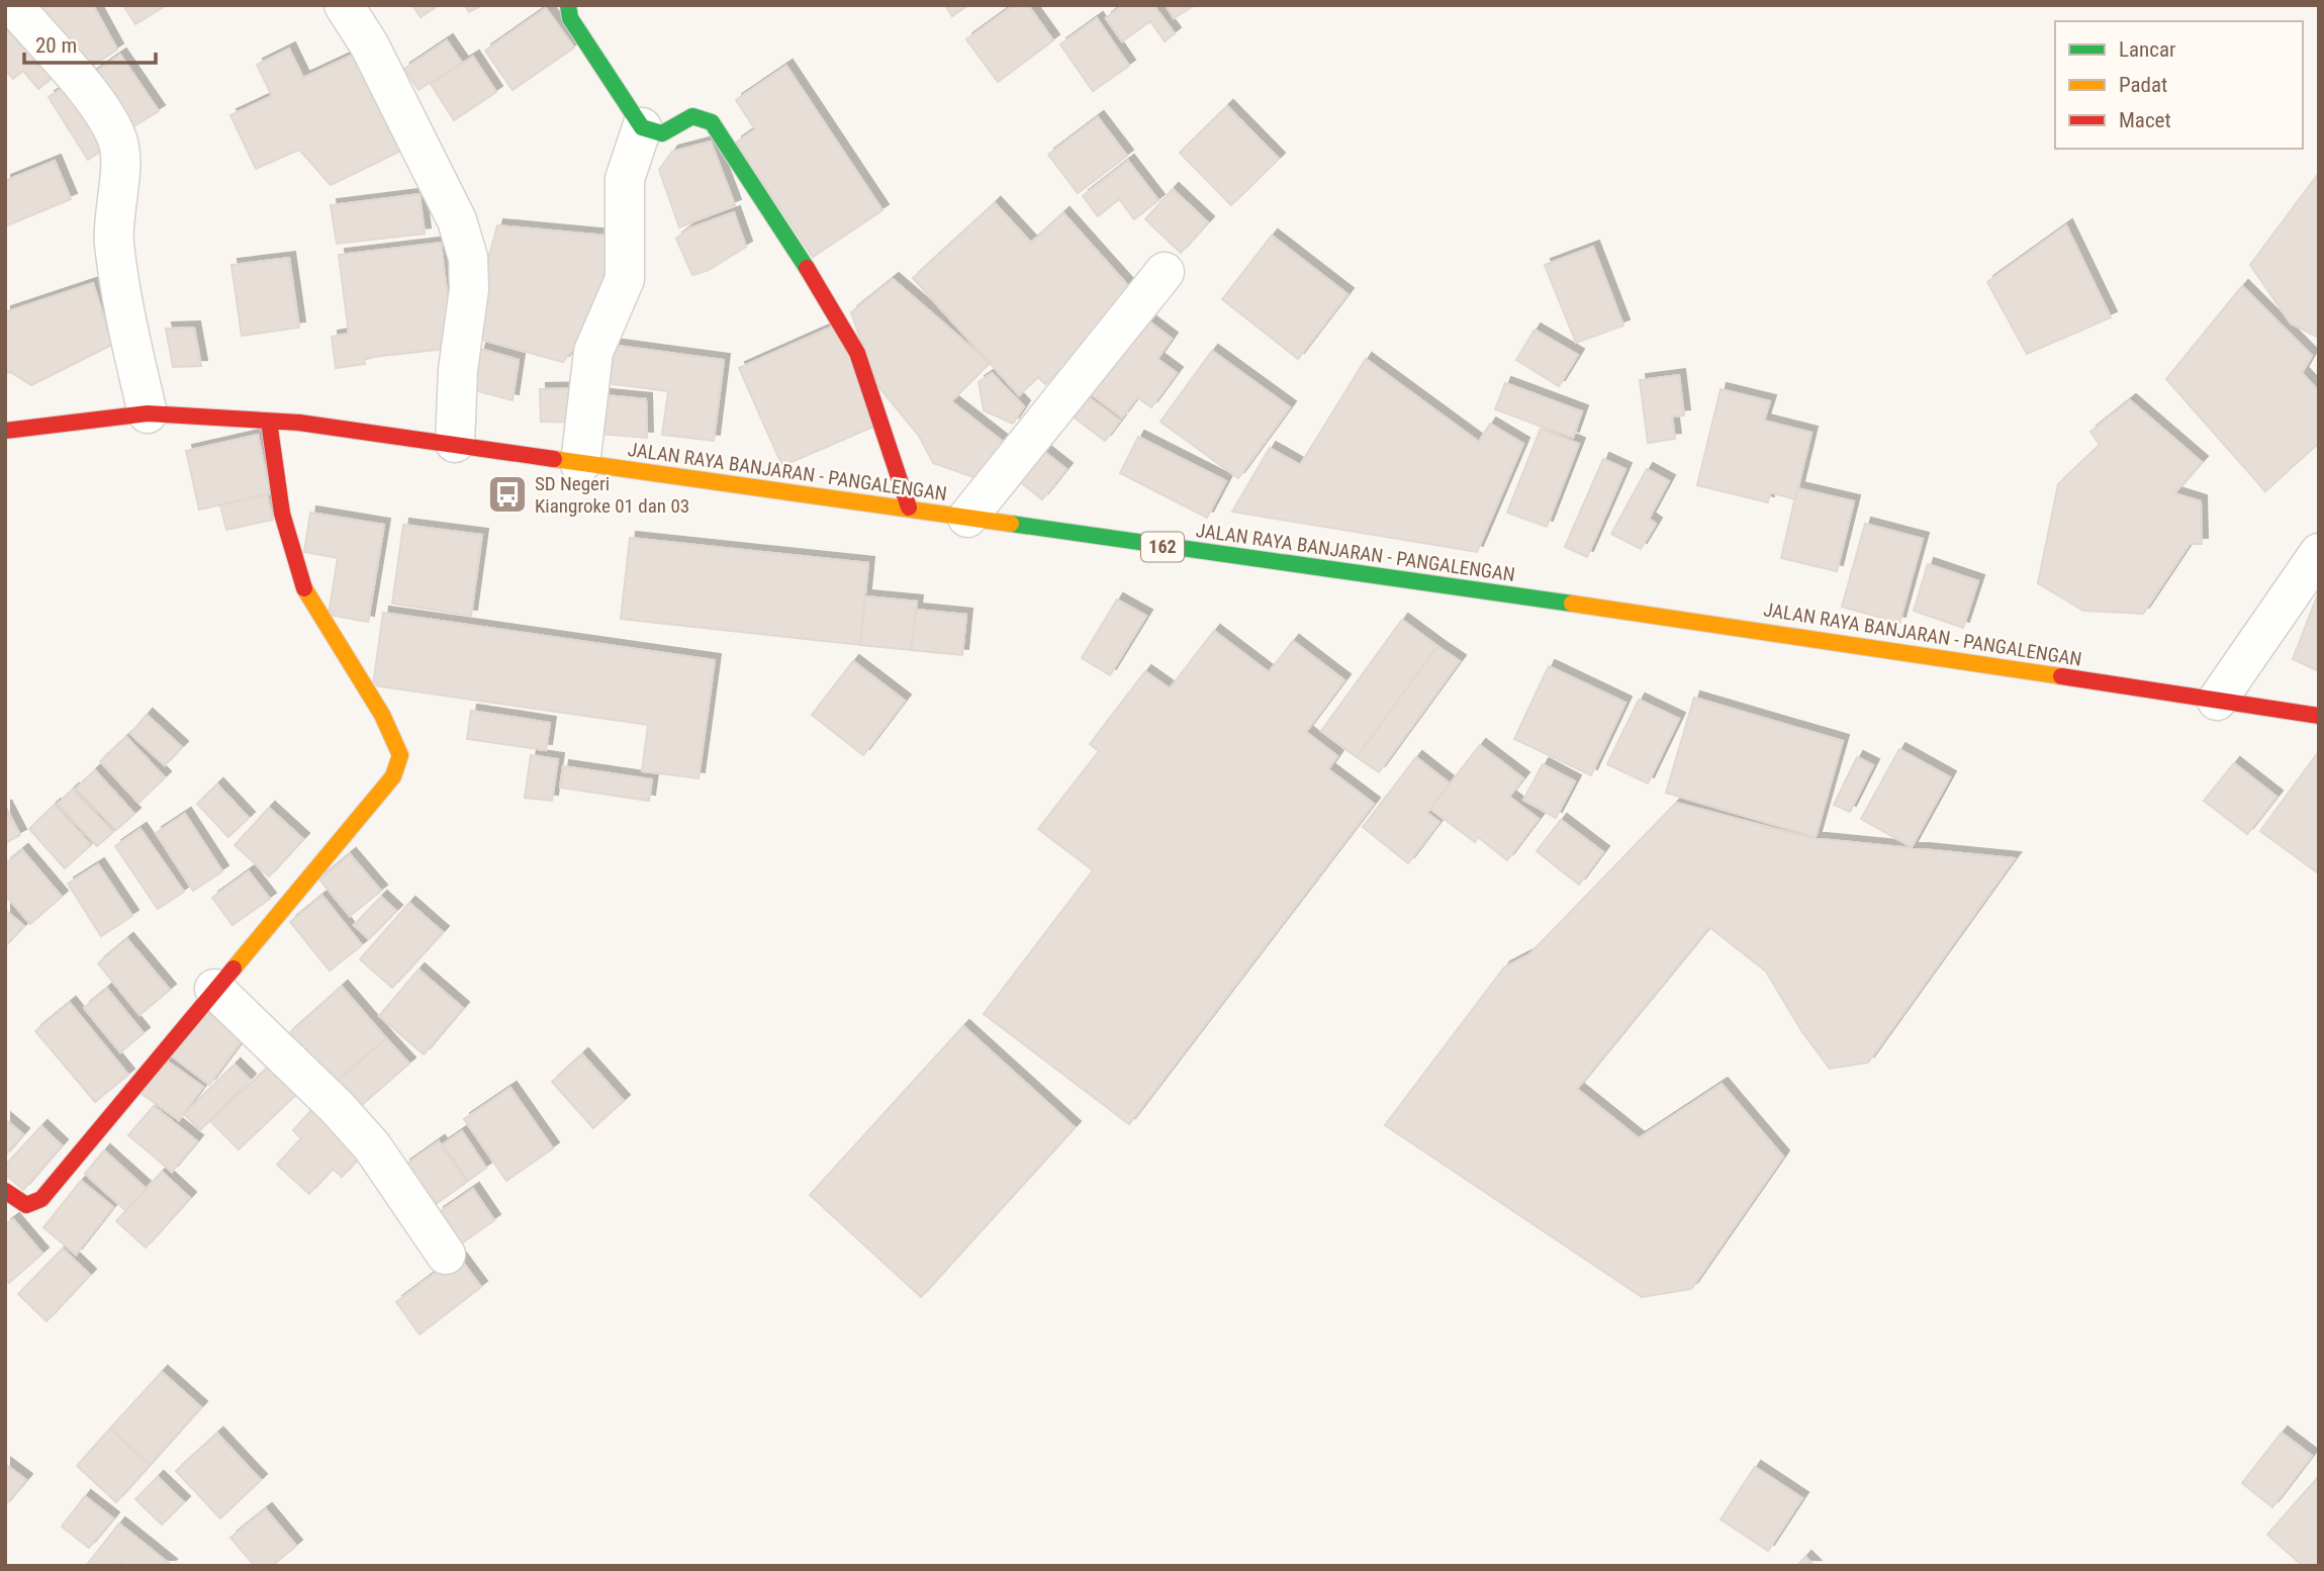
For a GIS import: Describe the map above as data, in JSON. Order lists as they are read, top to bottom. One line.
{"streets":{"main road":["JALAN RAYA BANJARAN - PANGALENGAN","162"]},"places":{"bus stop":["SD Negeri Kiangroke 01 dan 03"]},"legend":["Lancar","Padat","Macet"],"scale_bar":"20 m"}
